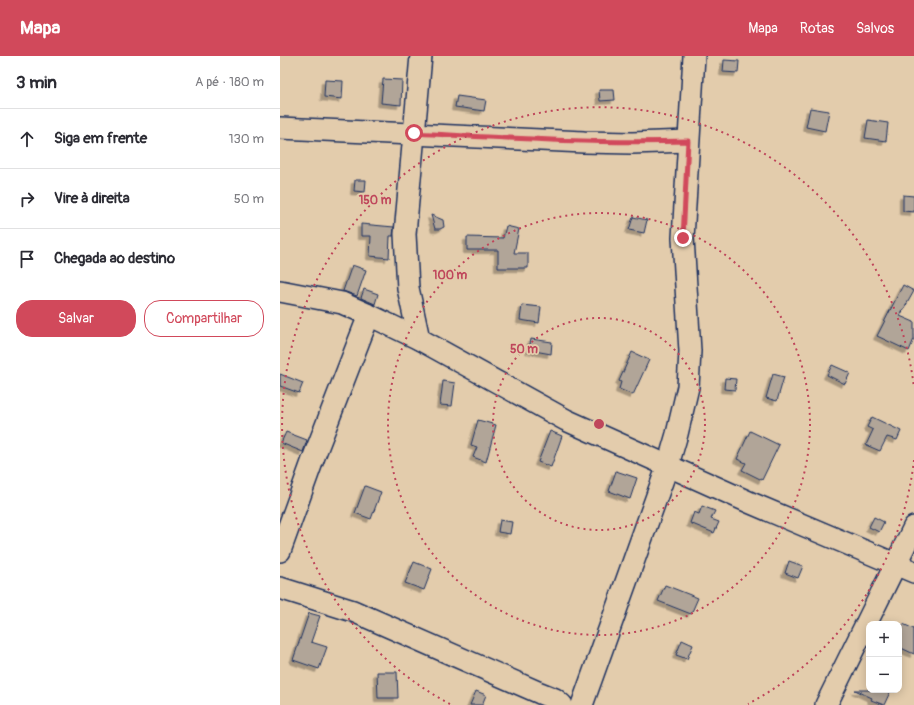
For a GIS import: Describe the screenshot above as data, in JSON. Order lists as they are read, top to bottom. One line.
{"page":{"header":"Mapa","nav":["Mapa","Rotas","Salvos"],"heading":["3 min","A pé · 180 m"],"list":[["Siga em frente","130 m"],["Vire à direita","50 m"],"Chegada ao destino"],"buttons":["Salvar","Compartilhar"],"map_buttons":["+","−"]},"rings":["150 m","100 m","50 m"]}
